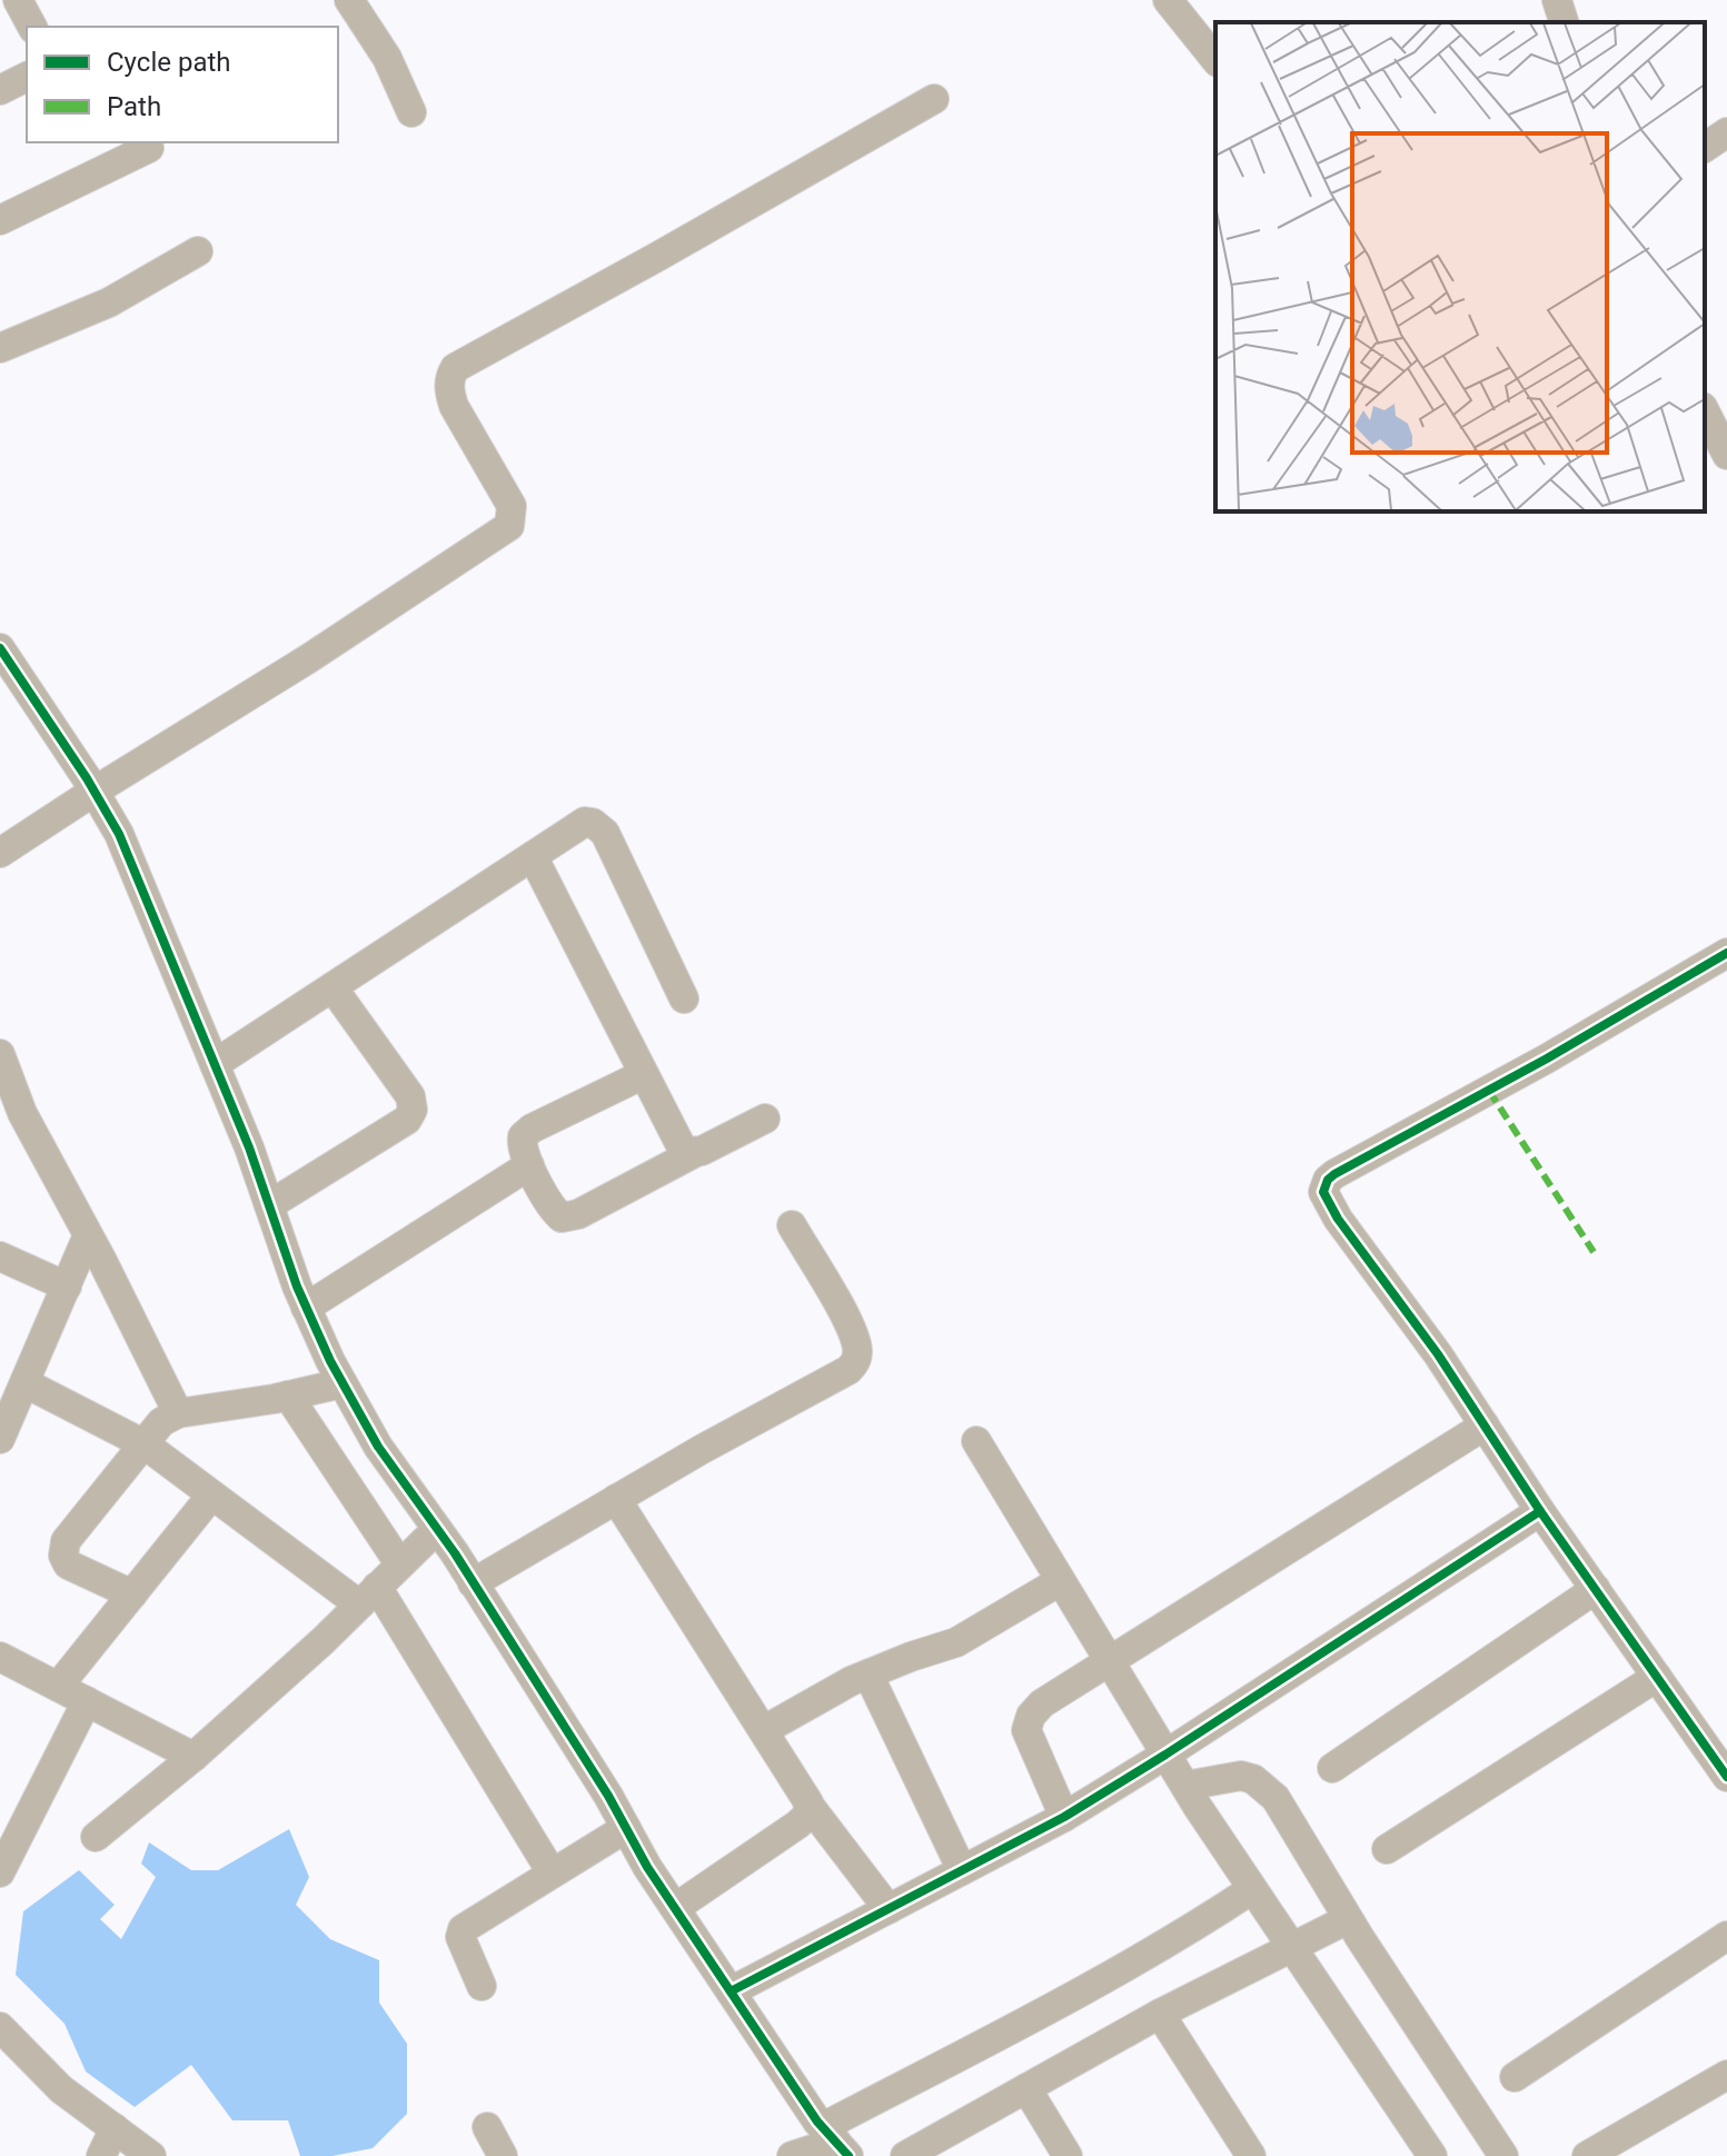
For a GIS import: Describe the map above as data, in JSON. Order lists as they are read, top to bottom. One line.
{"legend":["Cycle path","Path"]}
